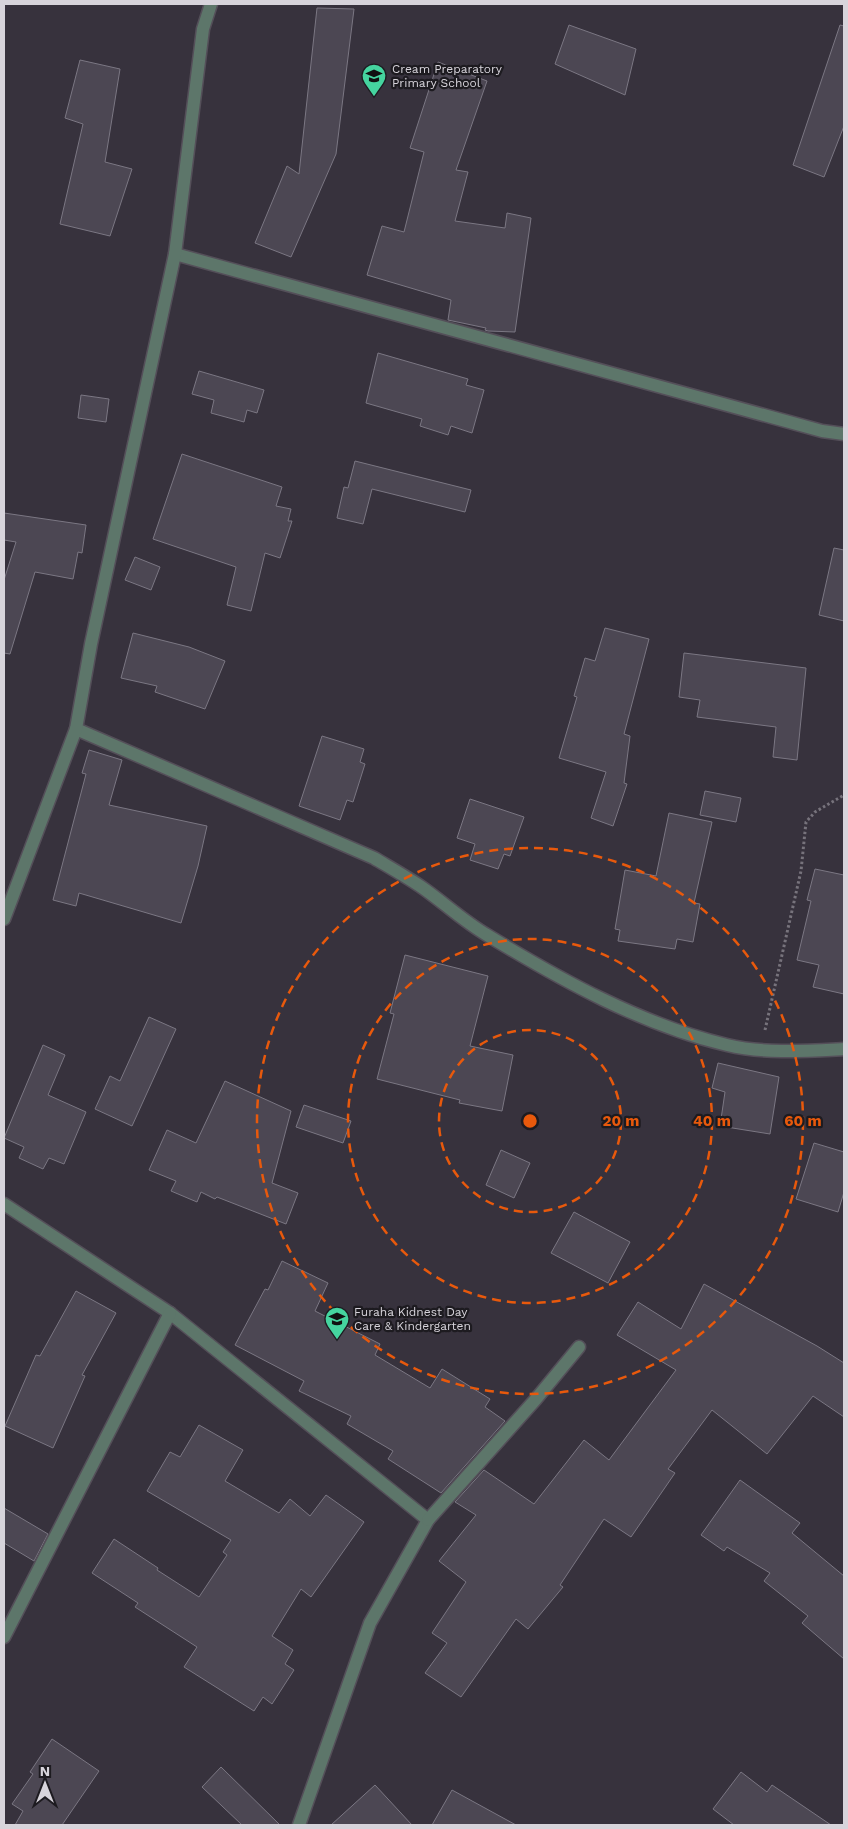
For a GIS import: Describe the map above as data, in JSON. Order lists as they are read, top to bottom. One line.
{"places":{"school or university":["Cream Preparatory Primary School","Furaha Kidnest Day Care & Kindergarten"]},"north":"top","rings":["20 m","40 m","60 m"]}
